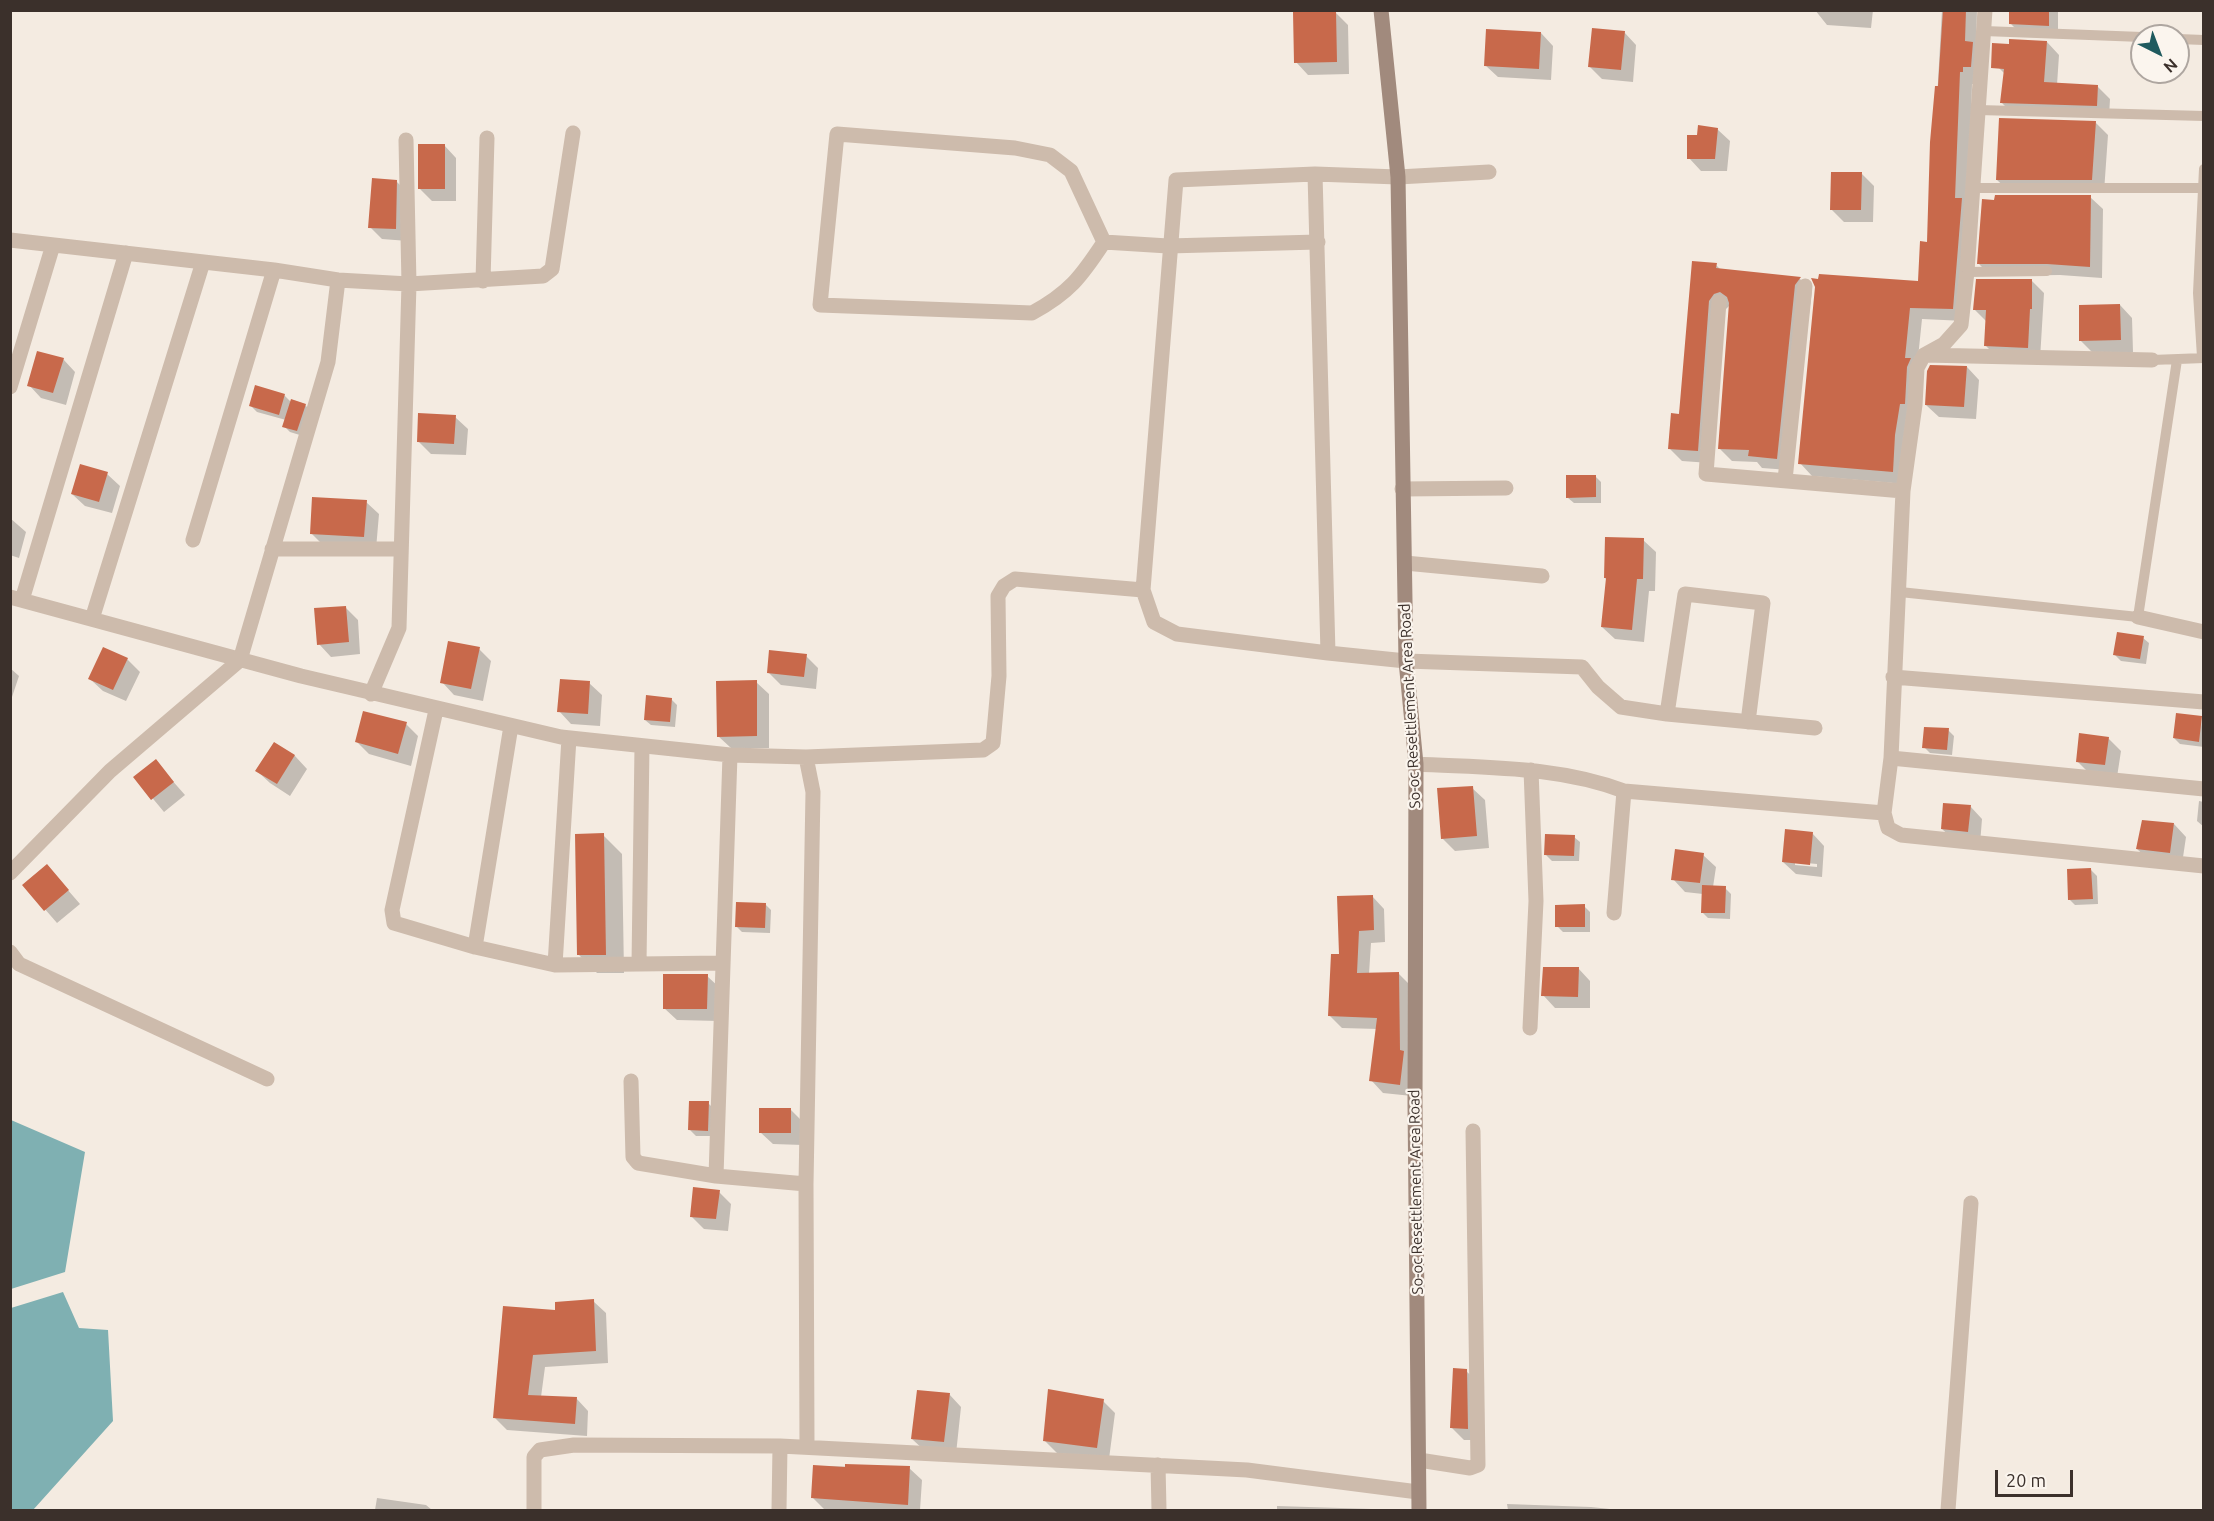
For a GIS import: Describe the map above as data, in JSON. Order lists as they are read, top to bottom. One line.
{"streets":{"street":["So-oc Resettlement Area Road"]},"scale_bar":"20 m","north":"bottom right"}
